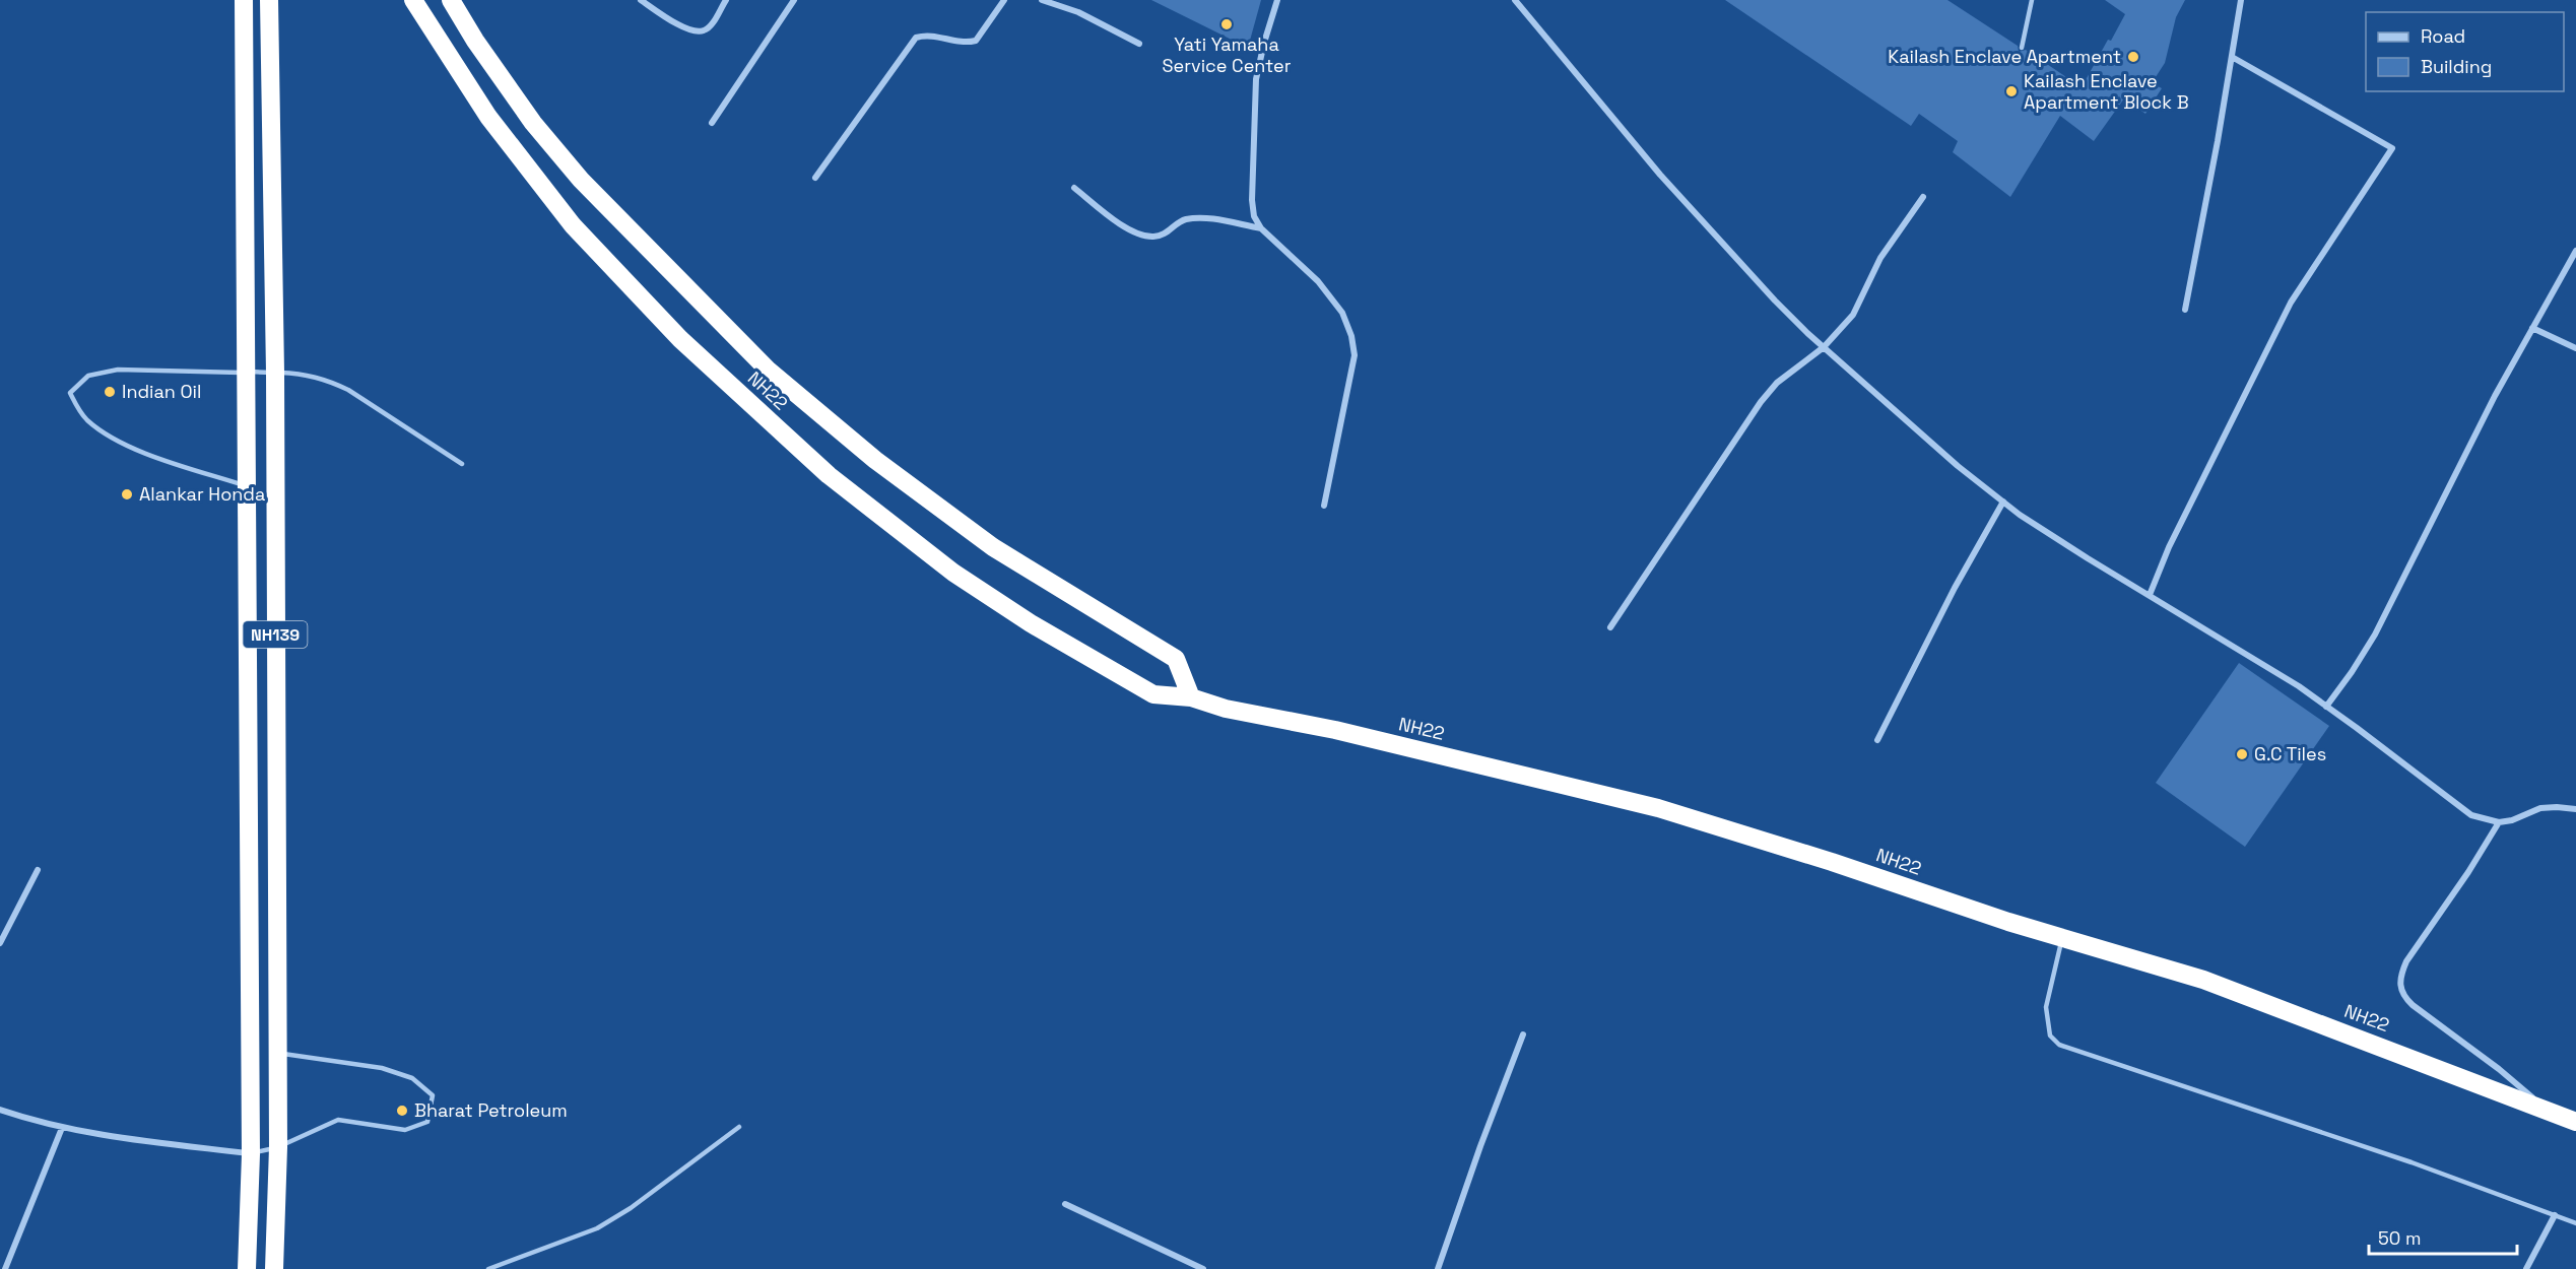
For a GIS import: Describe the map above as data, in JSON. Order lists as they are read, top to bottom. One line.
{"streets":{"highway":["NH22","NH139"]},"places":["Yati Yamaha Service Center","Kailash Enclave Apartment","Kailash Enclave Apartment Block B","Indian Oil","Alankar Honda","G.C Tiles","Bharat Petroleum"],"legend":["Road","Building"],"scale_bar":"50 m"}
